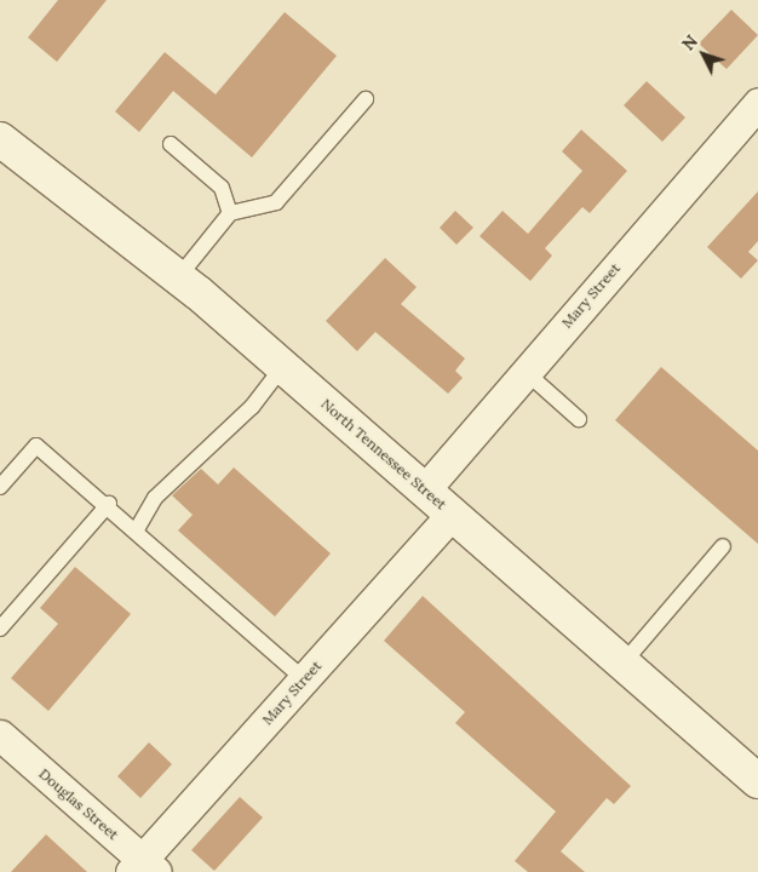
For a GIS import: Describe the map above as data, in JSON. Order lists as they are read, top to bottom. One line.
{"streets":{"main road":["North Tennessee Street"],"street":["Mary Street","Douglas Street"]},"crossings":[["Mary Street","North Tennessee Street"],["Mary Street","Douglas Street"]],"north":"top left"}
